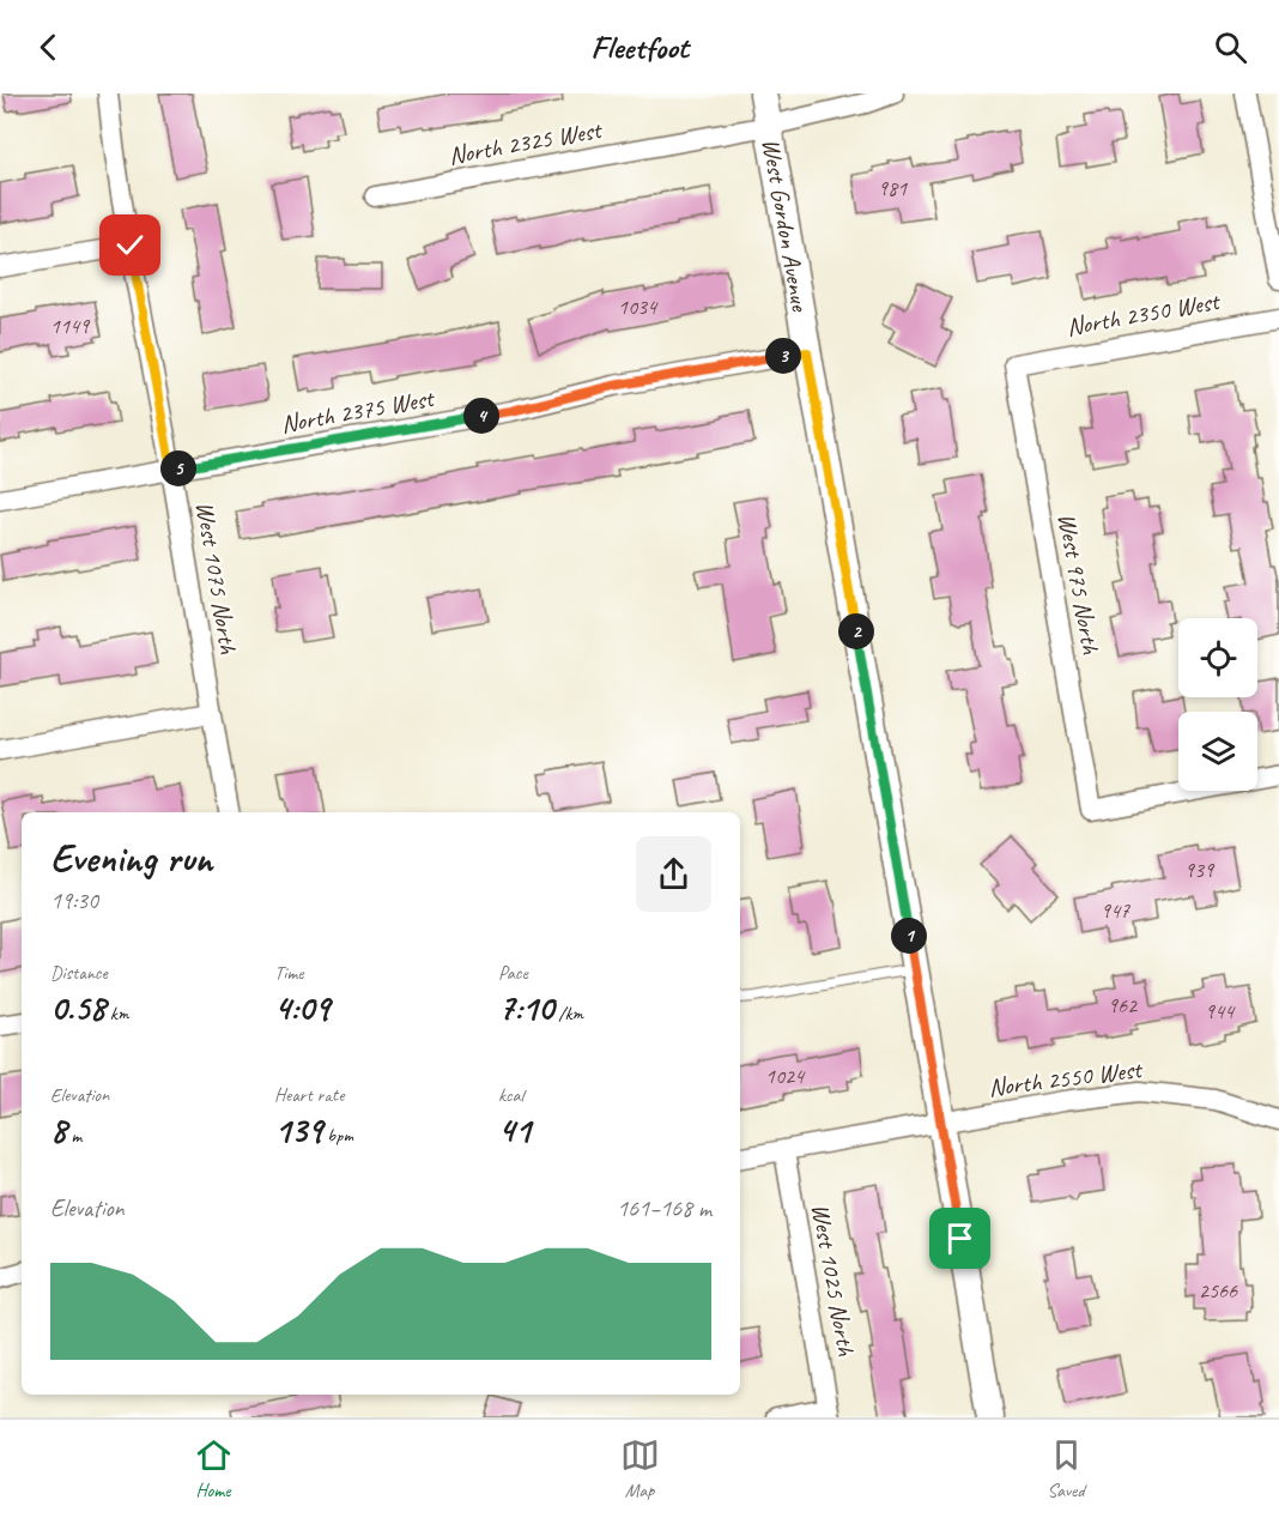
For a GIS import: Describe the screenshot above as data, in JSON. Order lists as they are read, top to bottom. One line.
{"streets":{"main road":["West Gordon Avenue"],"street":["North 2325 West","North 2350 West","North 2375 West","West 1075 North","West 975 North","North 2550 West","West 1025 North"]},"crossings":[["North 2325 West","West Gordon Avenue"],["West Gordon Avenue","North 2375 West"],["West Gordon Avenue","North 2550 West"],["North 2350 West","West 975 North"],["North 2375 West","West 1075 North"],["North 2550 West","West 1025 North"]],"house_numbers":["981","1034","1149","939","947","962","944","1024","2566"],"page":{"header":"Fleetfoot","pins":["3","4","5","2","1"],"heading":["Evening run","19:30"],"stats":[["Distance","0.58 km"],["Time","4:09"],["Pace","7:10 /km"],["Elevation","8 m"],["Heart rate","139 bpm"],["kcal","41"]],"chart":["Elevation","161–168 m"],"tabs":["Home","Map","Saved"]}}
